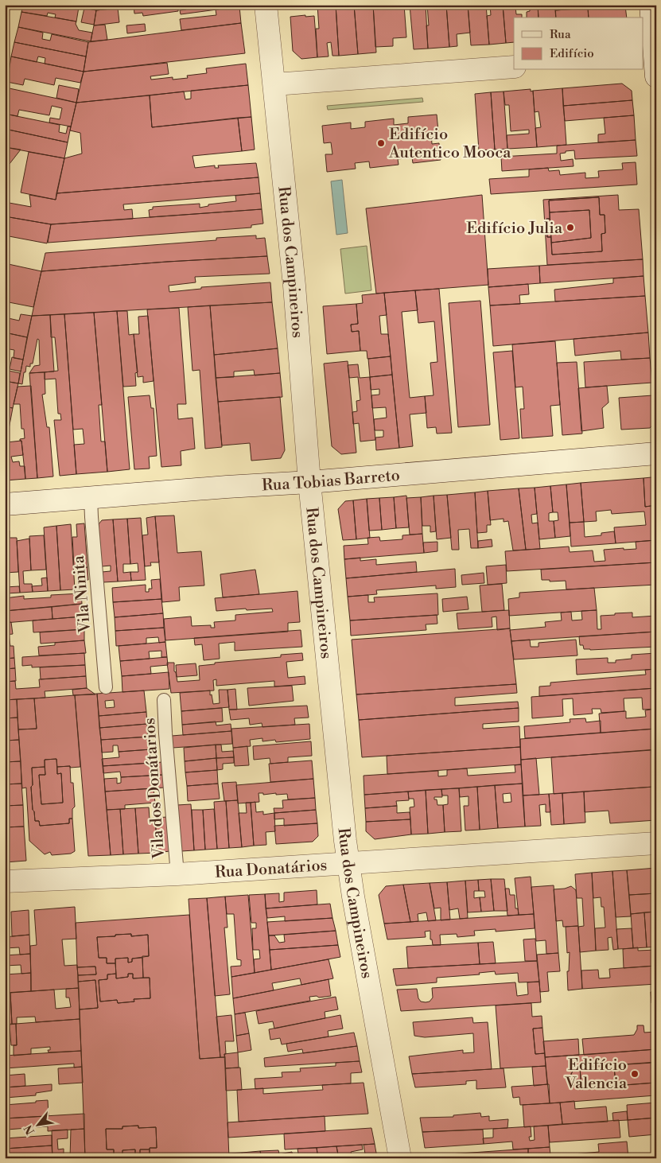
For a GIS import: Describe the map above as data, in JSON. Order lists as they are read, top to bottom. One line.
{"streets":{"street":["Rua dos Campineiros","Rua Tobias Barreto","Rua Donatários"],"lane":["Vila Ninita","Vila dos Donátarios"]},"crossings":[["Rua dos Campineiros","Rua Tobias Barreto"],["Rua dos Campineiros","Rua Donatários"],["Rua Tobias Barreto","Vila Ninita"],["Vila dos Donátarios","Rua Donatários"]],"places":["Edifício Autentico Mooca","Edifício Julia","Edifício Valencia"],"legend":["Rua","Edifício"],"north":"bottom left"}
